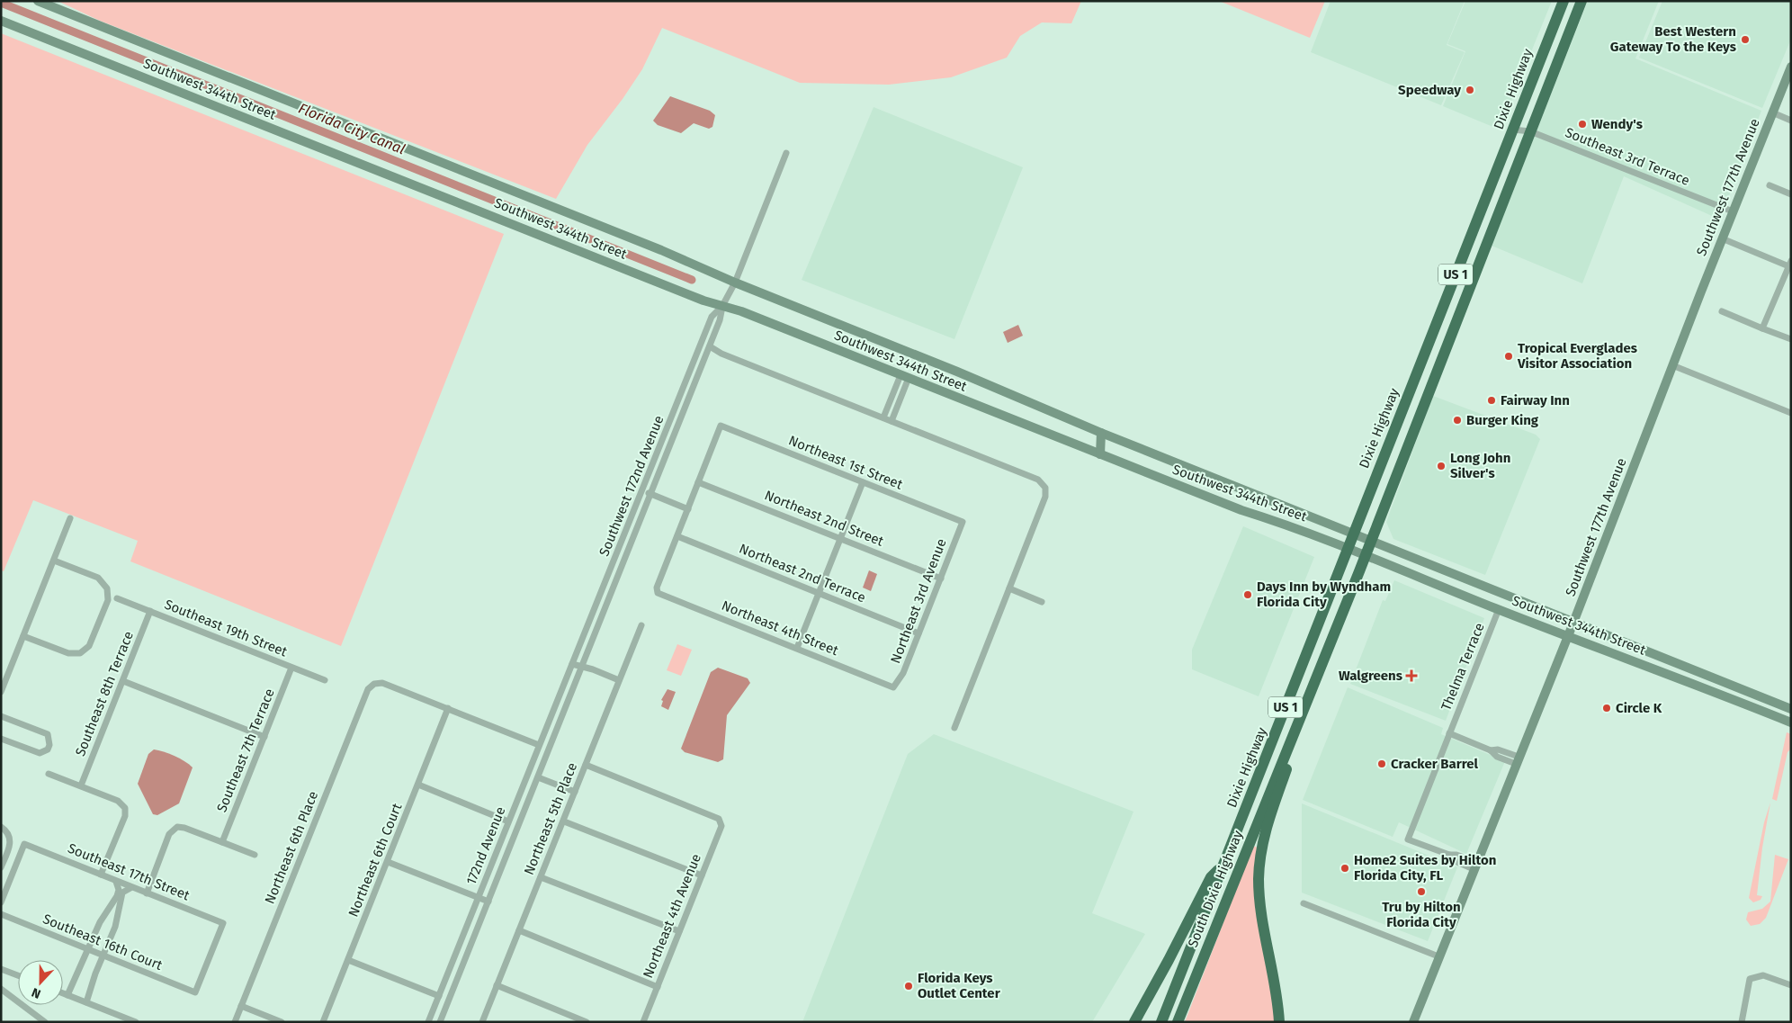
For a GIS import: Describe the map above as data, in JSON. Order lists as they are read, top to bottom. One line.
{"streets":{"highway":["Dixie Highway","US 1","South Dixie Highway"],"main road":["Southwest 344th Street","Southwest 177th Avenue"],"street":["Southeast 3rd Terrace","Northeast 1st Street","Southwest 172nd Avenue","Northeast 2nd Street","Northeast 2nd Terrace","Northeast 3rd Avenue","Southeast 19th Street","Northeast 4th Street","Thelma Terrace","Southeast 8th Terrace","Southeast 7th Terrace","Northeast 5th Place","172nd Avenue","Northeast 6th Place","Northeast 6th Court","Southeast 17th Street","Northeast 4th Avenue","Southeast 16th Court"]},"crossings":[["Southwest 344th Street","Dixie Highway"],["Southwest 344th Street","Southwest 177th Avenue"],["Southwest 344th Street","US 1"],["Southwest 344th Street","Southwest 172nd Avenue"],["Southwest 344th Street","Thelma Terrace"],["Dixie Highway","Southeast 3rd Terrace"],["Dixie Highway","South Dixie Highway"],["Southeast 3rd Terrace","Southwest 177th Avenue"],["Southeast 3rd Terrace","US 1"],["Southwest 177th Avenue","Thelma Terrace"],["US 1","South Dixie Highway"],["Northeast 1st Street","Northeast 2nd Street"],["Northeast 1st Street","Northeast 3rd Avenue"],["Southwest 172nd Avenue","172nd Avenue"],["Northeast 2nd Street","Northeast 3rd Avenue"],["Northeast 2nd Terrace","Northeast 3rd Avenue"],["Northeast 2nd Terrace","Northeast 4th Street"],["Northeast 3rd Avenue","Northeast 4th Street"],["Southeast 19th Street","Southeast 8th Terrace"],["Southeast 19th Street","Southeast 7th Terrace"],["Northeast 5th Place","Northeast 4th Avenue"],["Northeast 6th Place","Northeast 6th Court"],["Southeast 17th Street","Southeast 16th Court"]],"water":["Florida City Canal"],"places":{"other":["Best Western Gateway To the Keys","Speedway","Wendy's","Tropical Everglades Visitor Association","Fairway Inn","Burger King","Long John Silver's","Days Inn by Wyndham Florida City","Circle K","Cracker Barrel","Home2 Suites by Hilton Florida City, FL","Tru by Hilton Florida City","Florida Keys Outlet Center"],"health":["Walgreens"]},"north":"bottom"}
